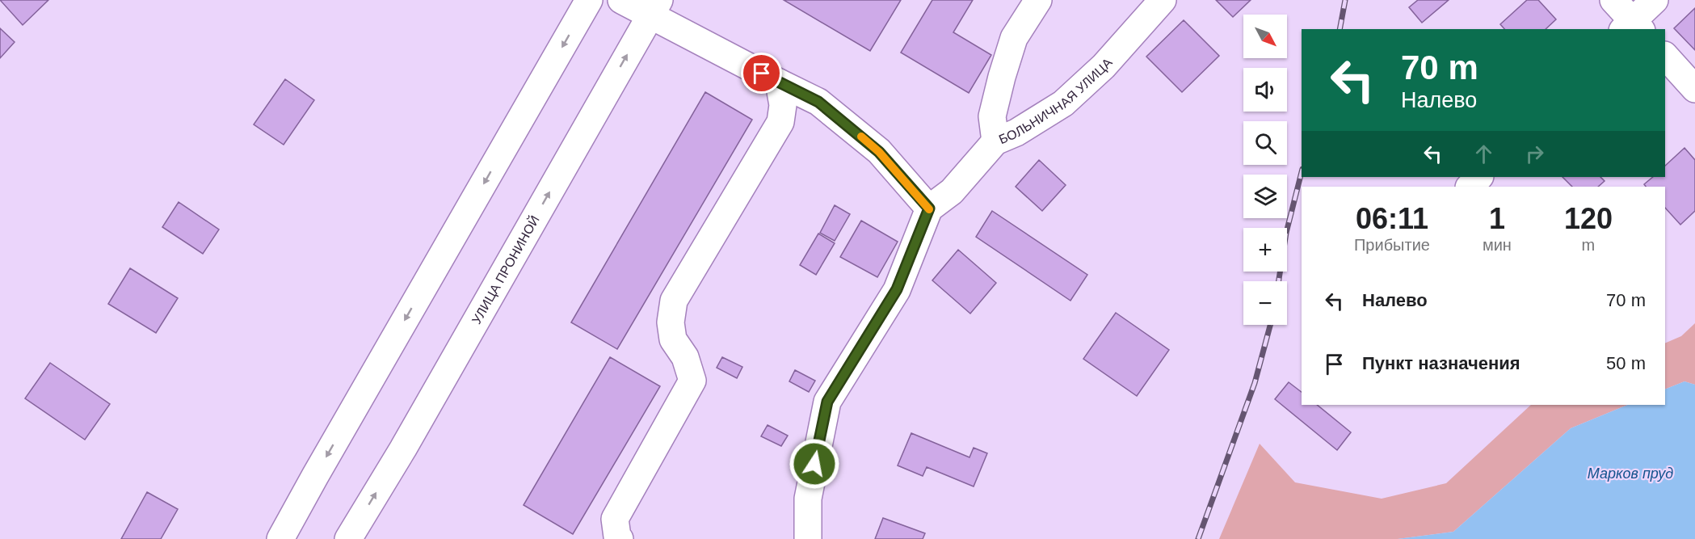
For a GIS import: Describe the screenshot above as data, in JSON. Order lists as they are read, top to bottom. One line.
{"streets":{"street":["БОЛЬНИЧНАЯ УЛИЦА","УЛИЦА ПРОНИНОЙ"]},"water":["Марков пруд"],"north":"bottom right","page":{"map_buttons":["+","−"],"turn":["70 m","Налево"],"eta":["06:11","Прибытие","1","мин","120","m"],"list":[{"name":"Налево","value":"70 m"},{"name":"Пункт назначения","value":"50 m"}]}}
